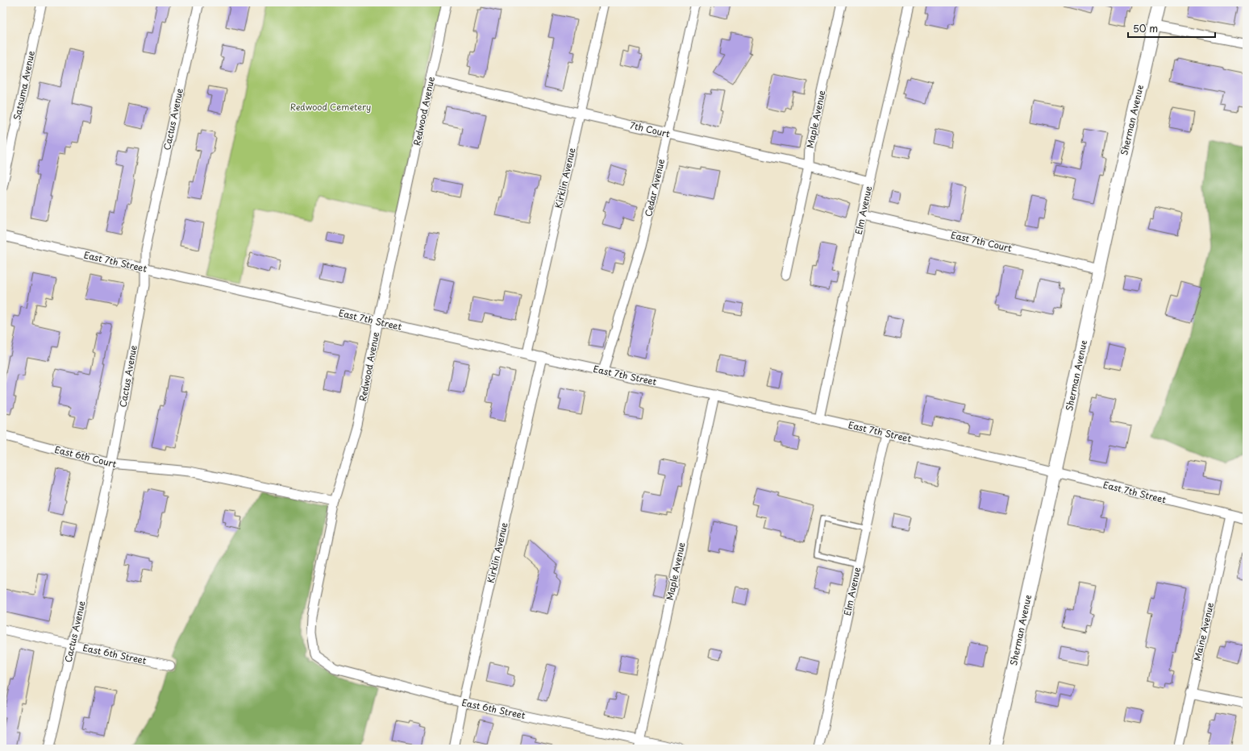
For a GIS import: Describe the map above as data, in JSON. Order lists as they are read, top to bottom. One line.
{"streets":{"street":["Satsuma Avenue","Redwood Avenue","Cactus Avenue","Maple Avenue","Sherman Avenue","7th Court","Kirklin Avenue","Cedar Avenue","Elm Avenue","East 7th Court","East 7th Street","East 6th Court","Maine Avenue","East 6th Street"]},"crossings":[["Redwood Avenue","7th Court"],["Redwood Avenue","East 7th Street"],["Redwood Avenue","East 6th Court"],["Redwood Avenue","East 6th Street"],["Cactus Avenue","East 7th Street"],["Cactus Avenue","East 6th Court"],["Cactus Avenue","East 6th Street"],["Maple Avenue","7th Court"],["Maple Avenue","East 7th Street"],["Maple Avenue","East 6th Street"],["Sherman Avenue","East 7th Court"],["Sherman Avenue","East 7th Street"],["7th Court","Kirklin Avenue"],["7th Court","Cedar Avenue"],["7th Court","Elm Avenue"],["Kirklin Avenue","East 7th Street"],["Kirklin Avenue","East 6th Street"],["Cedar Avenue","East 7th Street"],["Elm Avenue","East 7th Court"],["Elm Avenue","East 7th Street"],["East 7th Street","Maine Avenue"]],"parks":["Redwood Cemetery"],"scale_bar":"50 m"}
